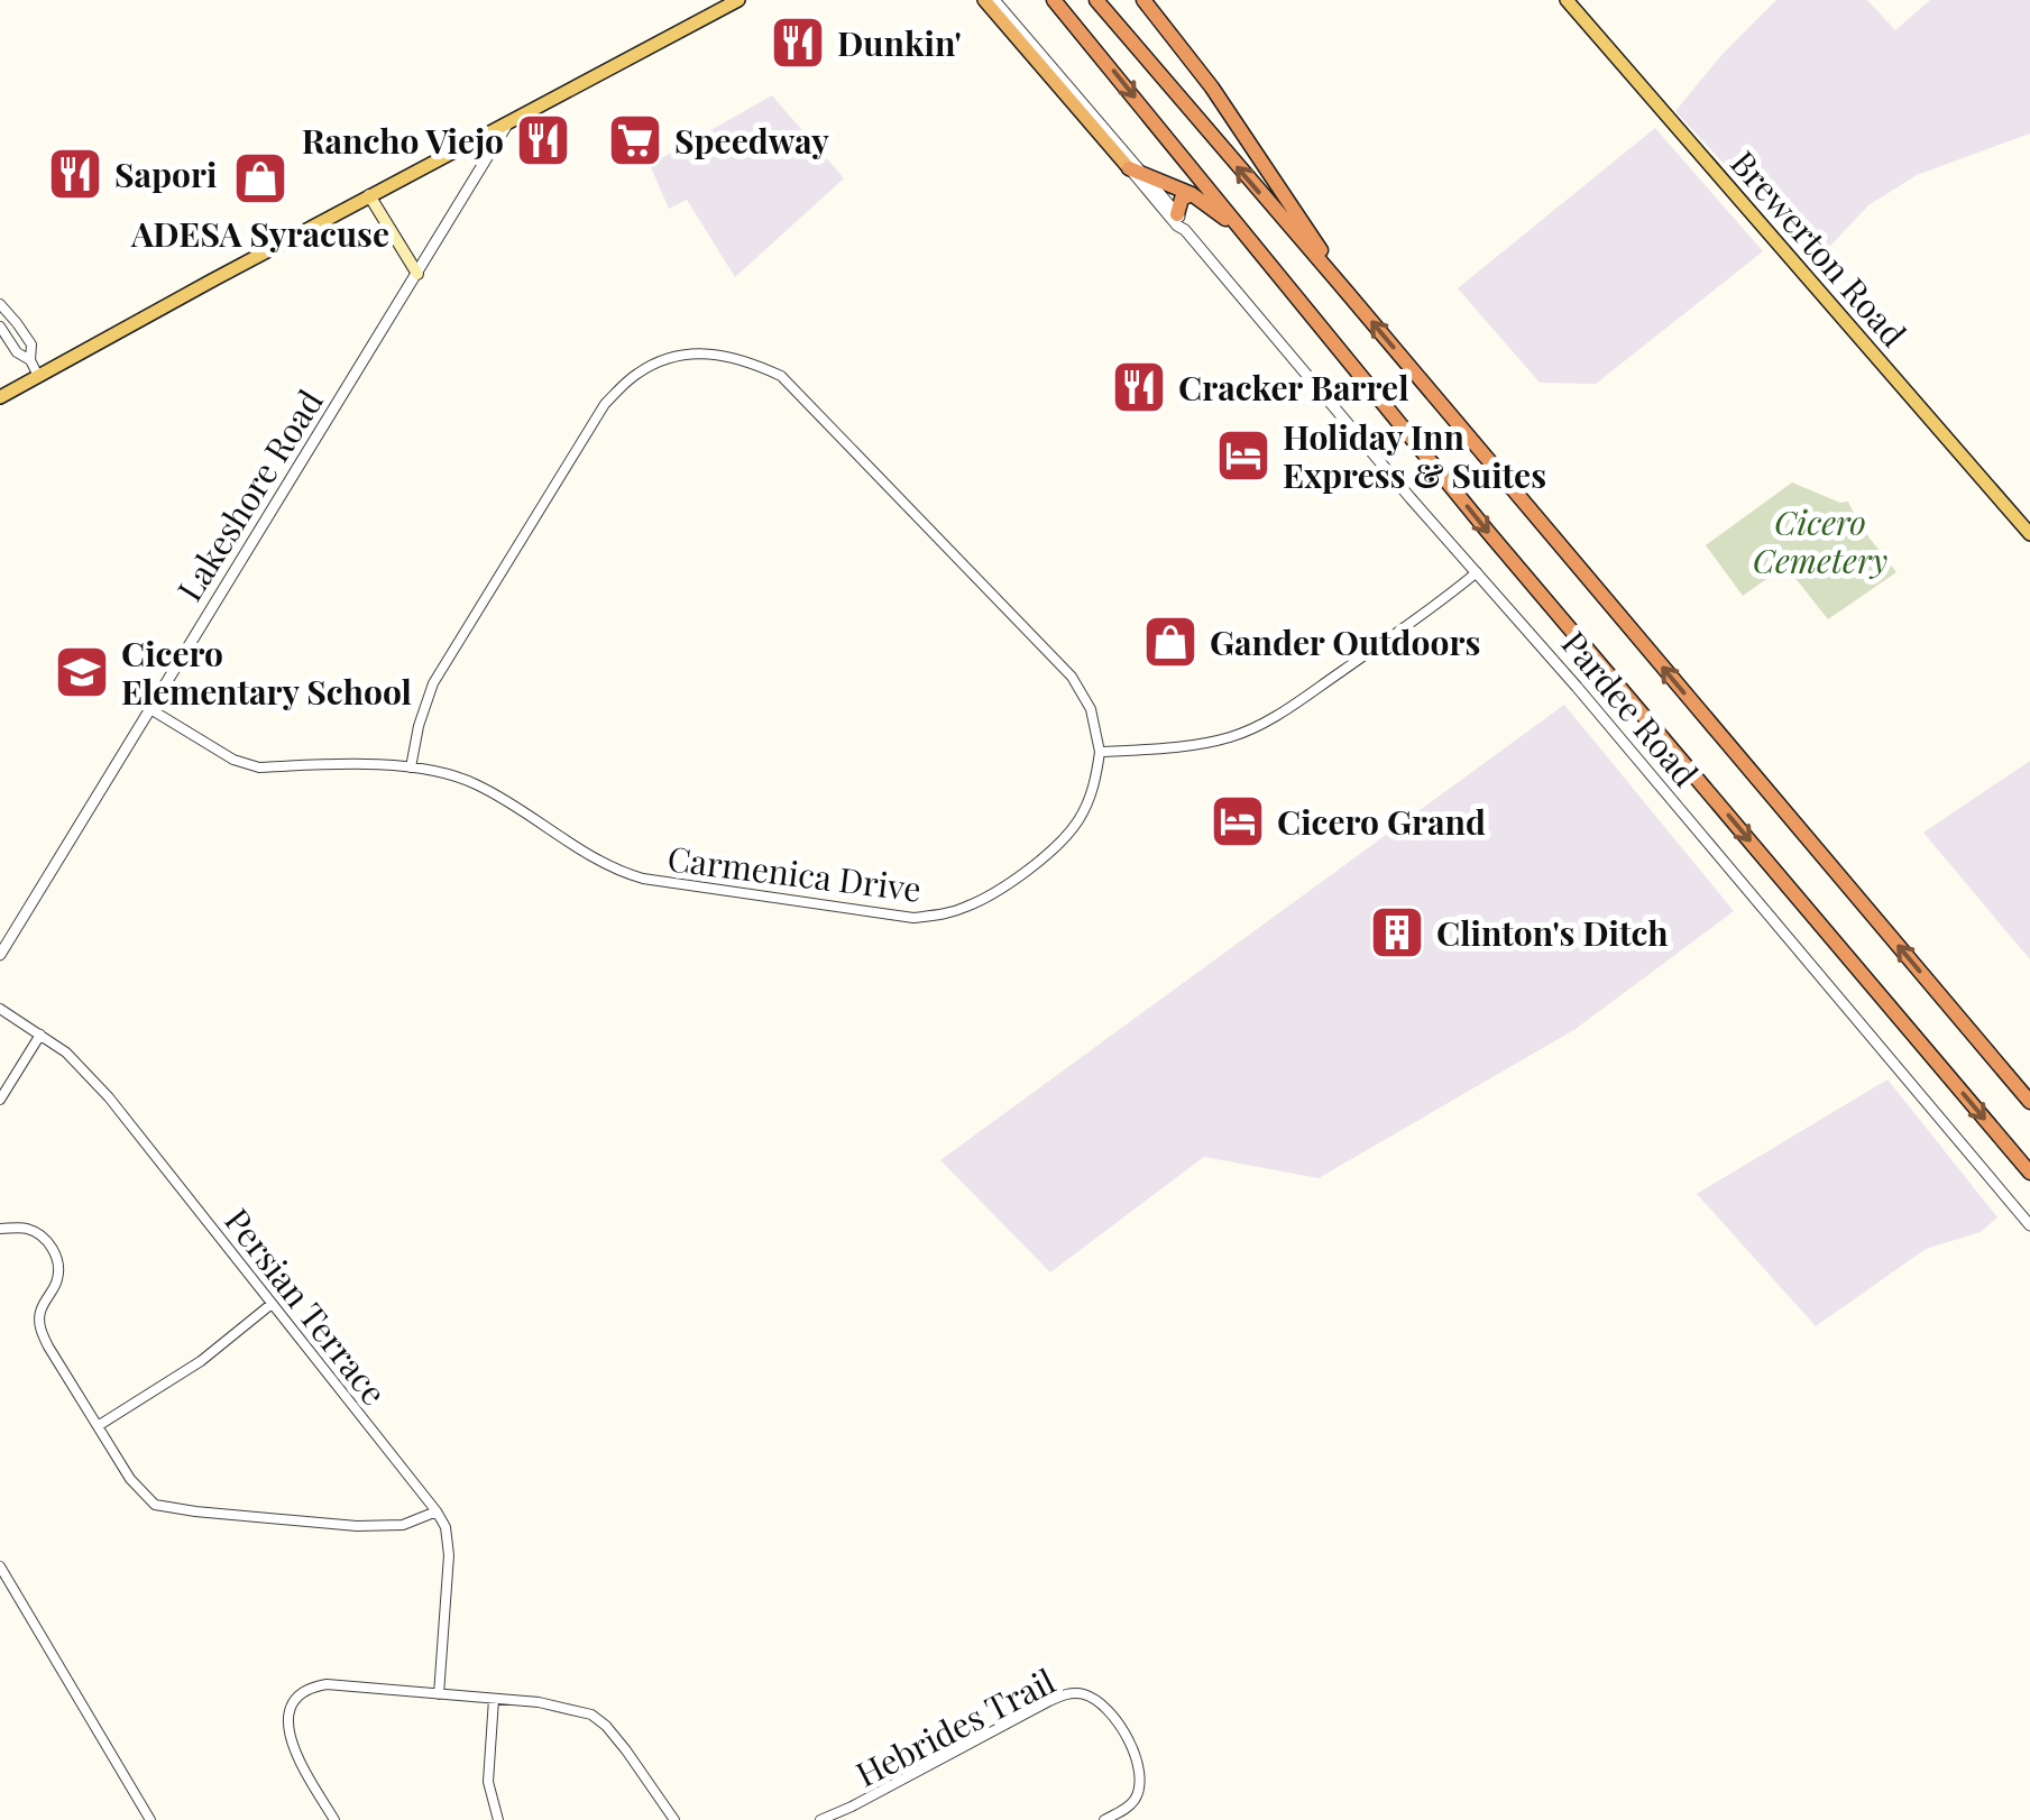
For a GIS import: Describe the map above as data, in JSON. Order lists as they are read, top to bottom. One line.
{"streets":{"highway":["Pardee Road"],"main road":["Brewerton Road"],"street":["Lakeshore Road","Carmenica Drive","Persian Terrace","Hebrides Trail"]},"crossings":[["Lakeshore Road","Carmenica Drive"]],"parks":["Cicero Cemetery"],"places":{"restaurant":["Dunkin'","Rancho Viejo","Sapori","Cracker Barrel"],"supermarket":["Speedway"],"shop":["ADESA Syracuse","Gander Outdoors"],"hotel":["Holiday Inn Express & Suites","Cicero Grand"],"school or university":["Cicero Elementary School"],"building":["Clinton's Ditch"]}}
